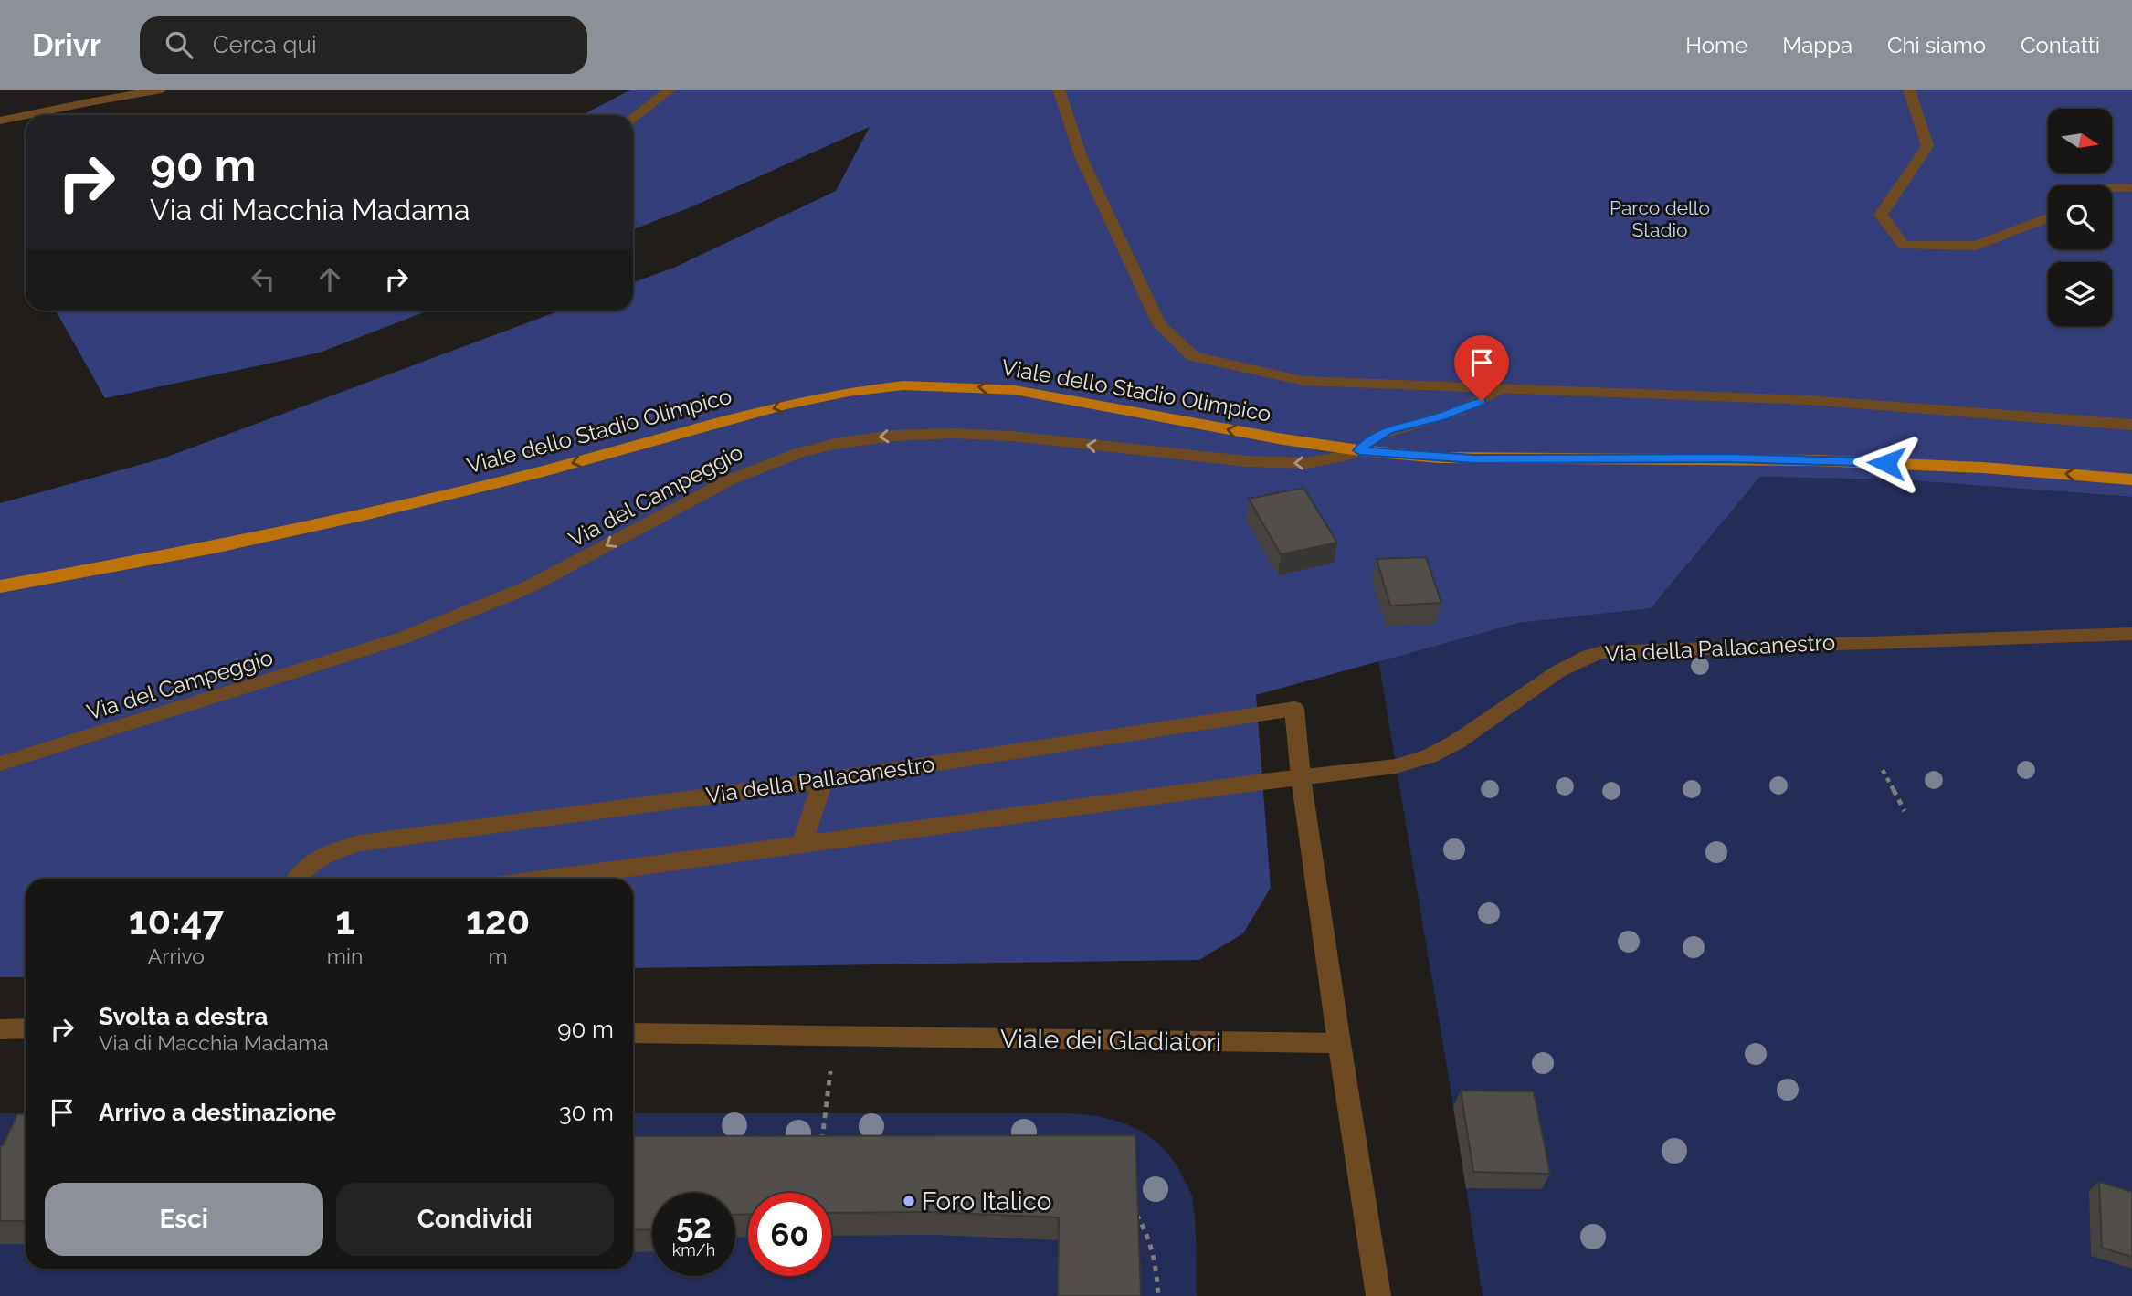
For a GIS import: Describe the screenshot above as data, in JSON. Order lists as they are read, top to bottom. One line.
{"streets":{"main road":["Viale dello Stadio Olimpico"],"street":["Via del Campeggio","Via della Pallacanestro","Viale dei Gladiatori"]},"crossings":[["Viale dello Stadio Olimpico","Via del Campeggio"],["Via della Pallacanestro","Viale dei Gladiatori"]],"one_way":["Viale dello Stadio Olimpico","Via del Campeggio"],"parks":["Parco dello Stadio"],"places":["Foro Italico"],"north":"right","page":{"header":"Drivr","search":"Cerca qui","nav":["Home","Mappa","Chi siamo","Contatti"],"turn":["90 m","Via di Macchia Madama"],"eta":["10:47","Arrivo","1","min","120","m"],"list":[{"name":"Svolta a destra","note":"Via di Macchia Madama","value":"90 m"},{"name":"Arrivo a destinazione","value":"30 m"}],"buttons":["Esci","Condividi"],"speed":"52 km/h","limit":"60"}}
